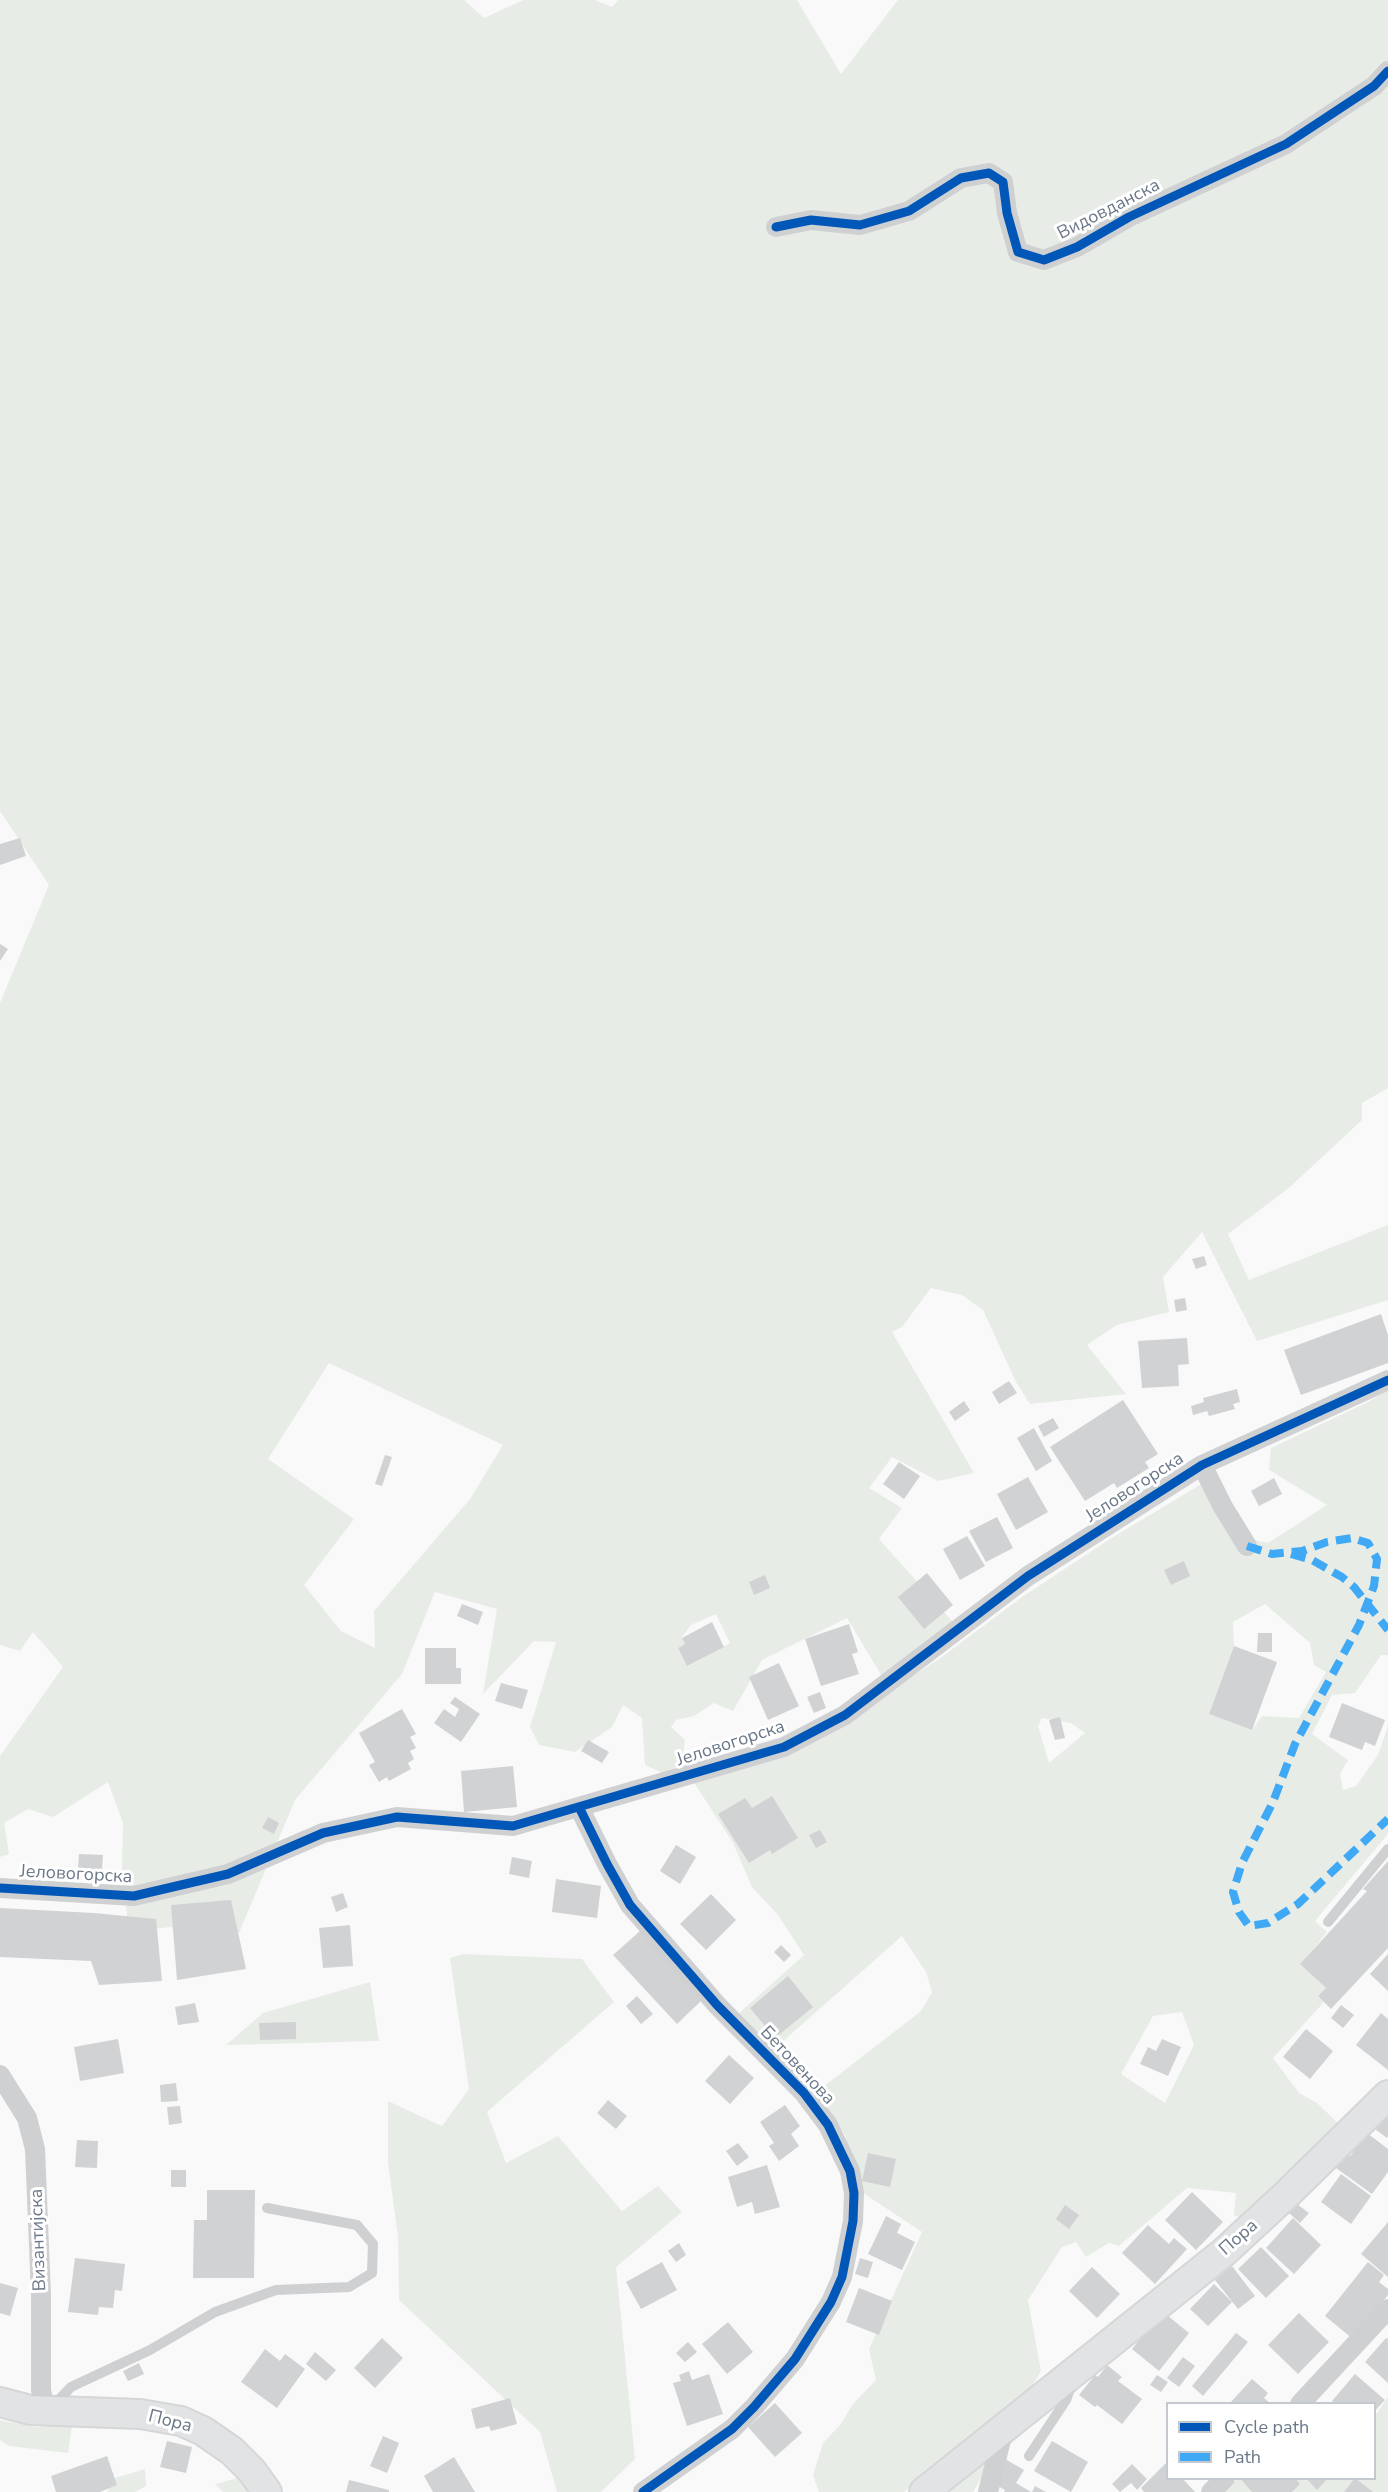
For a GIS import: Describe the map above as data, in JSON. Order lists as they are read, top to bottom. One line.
{"streets":{"street":["Видовданска","Јеловогорска","Бетовенова","Пора","Византијска"]},"crossings":[["Јеловогорска","Бетовенова"],["Пора","Византијска"]],"legend":["Cycle path","Path"]}
